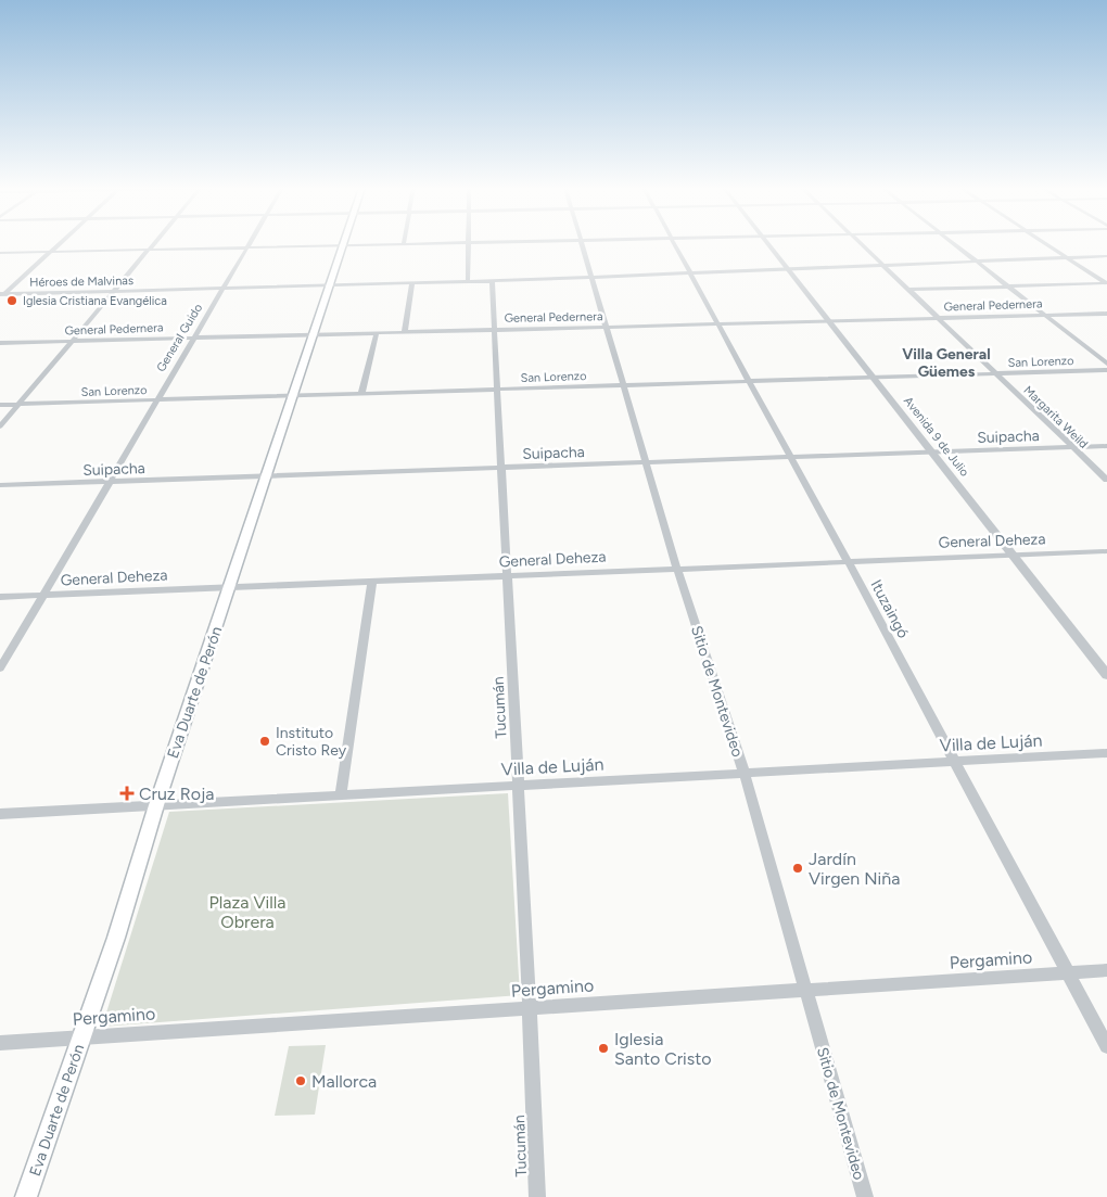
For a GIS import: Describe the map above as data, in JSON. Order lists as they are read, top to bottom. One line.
{"streets":{"main road":["Eva Duarte de Perón"],"street":["Héroes de Malvinas","General Pedernera","General Guido","San Lorenzo","Margarita Weild","Avenida 9 de Julio","Suipacha","General Deheza","Ituzaingó","Sitio de Montevideo","Tucumán","Villa de Luján","Pergamino"]},"crossings":[["Héroes de Malvinas","General Guido"],["Héroes de Malvinas","Margarita Weild"],["Héroes de Malvinas","Avenida 9 de Julio"],["Héroes de Malvinas","Ituzaingó"],["Héroes de Malvinas","Sitio de Montevideo"],["Héroes de Malvinas","Eva Duarte de Perón"],["Héroes de Malvinas","Tucumán"],["General Pedernera","General Guido"],["General Pedernera","Margarita Weild"],["General Pedernera","Avenida 9 de Julio"],["General Pedernera","Ituzaingó"],["General Pedernera","Sitio de Montevideo"],["General Pedernera","Eva Duarte de Perón"],["General Pedernera","Tucumán"],["General Guido","San Lorenzo"],["General Guido","Suipacha"],["General Guido","General Deheza"],["San Lorenzo","Margarita Weild"],["San Lorenzo","Avenida 9 de Julio"],["San Lorenzo","Ituzaingó"],["San Lorenzo","Sitio de Montevideo"],["San Lorenzo","Eva Duarte de Perón"],["San Lorenzo","Tucumán"],["Margarita Weild","Suipacha"],["Avenida 9 de Julio","Suipacha"],["Avenida 9 de Julio","General Deheza"],["Suipacha","Ituzaingó"],["Suipacha","Sitio de Montevideo"],["Suipacha","Eva Duarte de Perón"],["Suipacha","Tucumán"],["General Deheza","Ituzaingó"],["General Deheza","Sitio de Montevideo"],["General Deheza","Eva Duarte de Perón"],["General Deheza","Tucumán"],["Ituzaingó","Villa de Luján"],["Ituzaingó","Pergamino"],["Sitio de Montevideo","Villa de Luján"],["Sitio de Montevideo","Pergamino"],["Eva Duarte de Perón","Villa de Luján"],["Eva Duarte de Perón","Pergamino"],["Tucumán","Villa de Luján"],["Tucumán","Pergamino"]],"districts":["Villa General Güemes"],"parks":["Plaza Villa Obrera"],"places":{"other":["Iglesia Cristiana Evangélica","Instituto Cristo Rey","Jardín Virgen Niña","Iglesia Santo Cristo","Mallorca"],"health":["Cruz Roja"]}}
